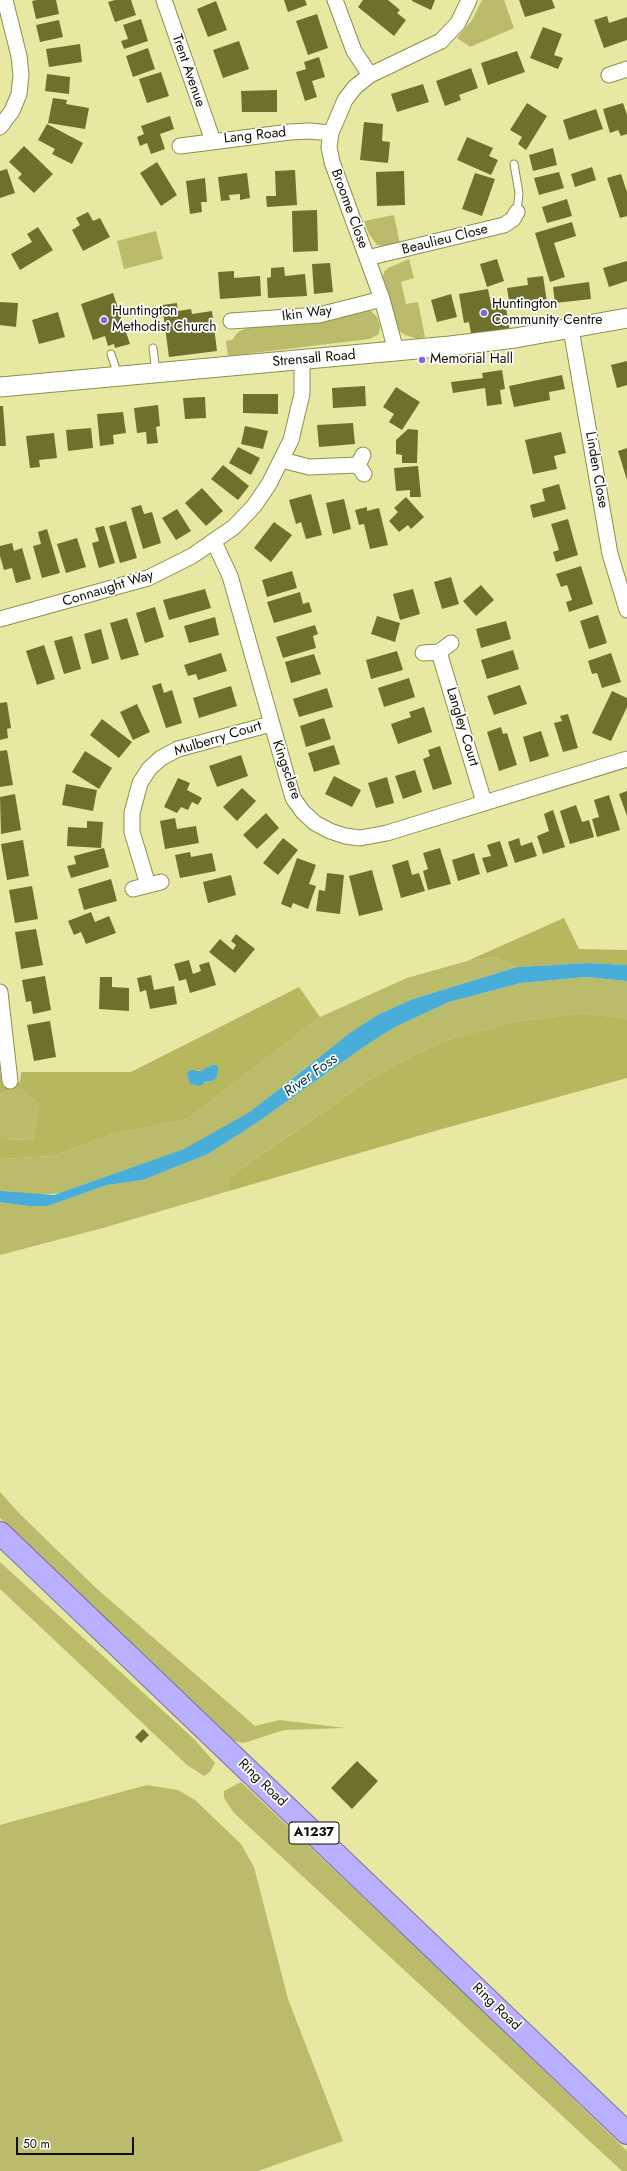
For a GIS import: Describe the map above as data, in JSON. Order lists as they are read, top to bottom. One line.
{"streets":{"highway":["Ring Road","A1237"],"street":["Trent Avenue","Lang Road","Broome Close","Beaulieu Close","Ikin Way","Strensall Road","Linden Close","Connaught Way","Langley Court","Mulberry Court","Kingsclere"]},"crossings":[["Trent Avenue","Lang Road"],["Lang Road","Broome Close"],["Broome Close","Beaulieu Close"],["Broome Close","Ikin Way"],["Broome Close","Strensall Road"],["Strensall Road","Linden Close"],["Strensall Road","Connaught Way"],["Connaught Way","Kingsclere"],["Langley Court","Kingsclere"],["Mulberry Court","Kingsclere"]],"water":["River Foss"],"places":["Huntington Community Centre","Huntington Methodist Church","Memorial Hall"],"scale_bar":"50 m"}
